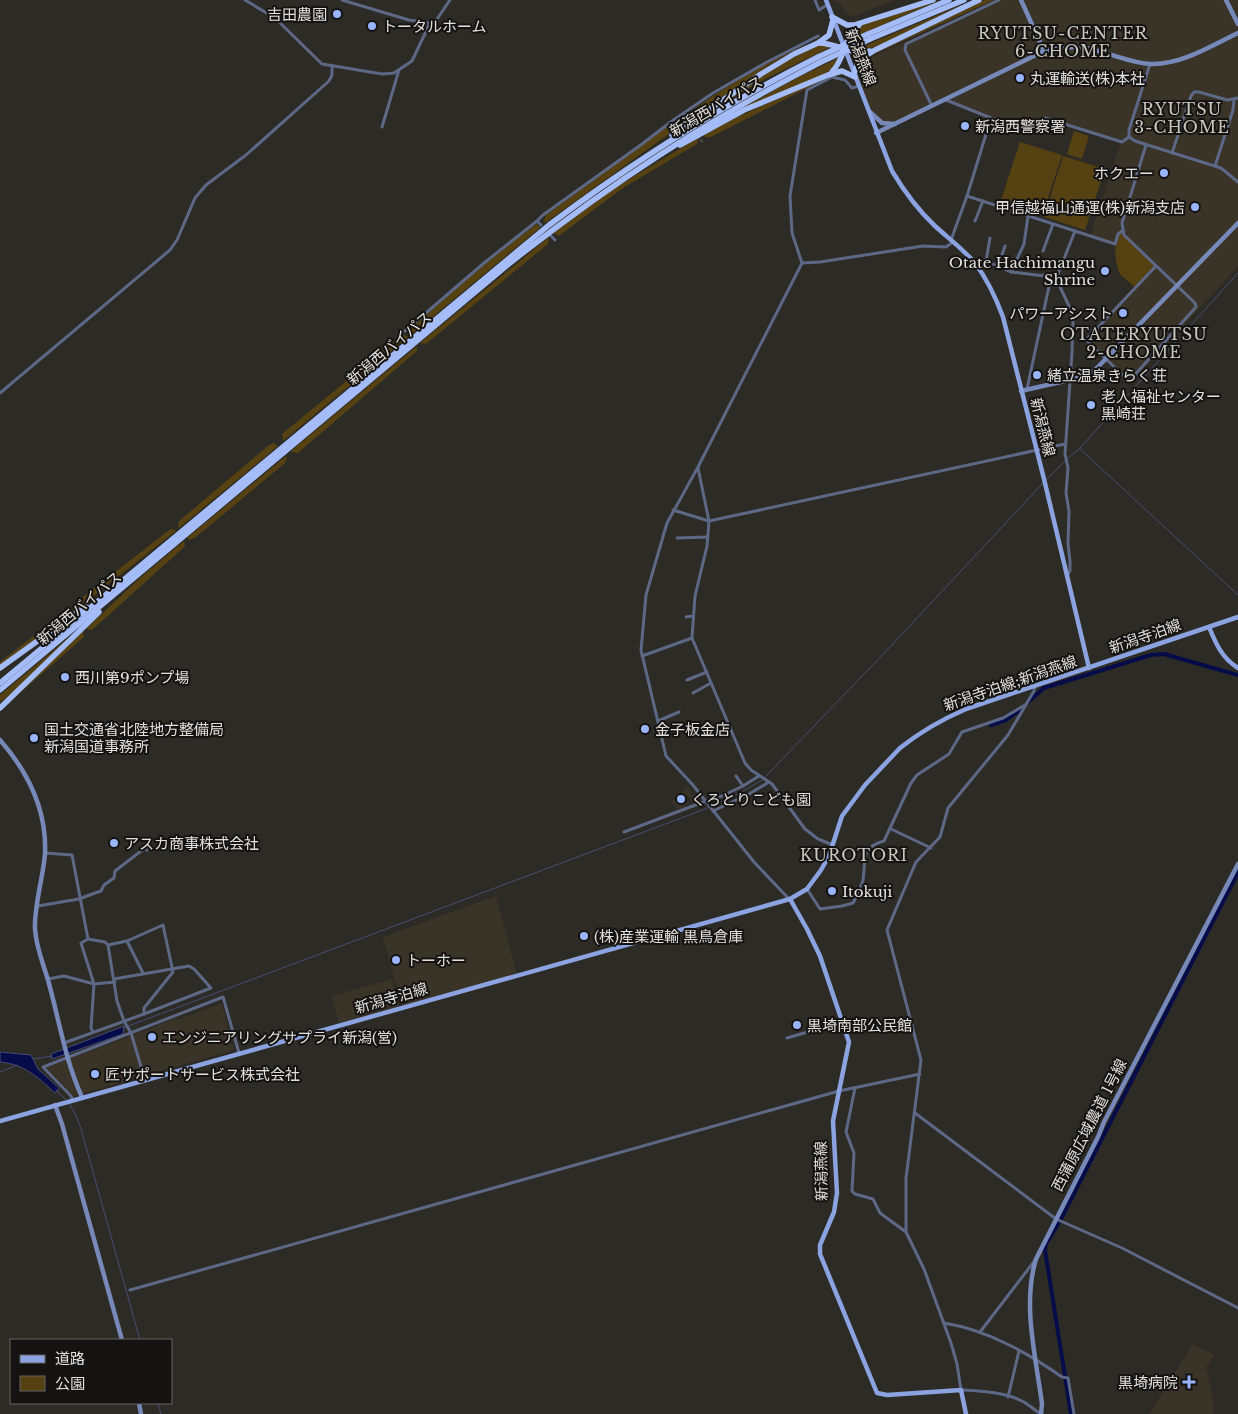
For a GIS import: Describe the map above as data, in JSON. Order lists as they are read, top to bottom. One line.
{"streets":{"highway":["新潟西バイパス"],"main road":["新潟燕線","新潟寺泊線","新潟寺泊線;新潟燕線"],"street":["西蒲原広域農道 1号線"]},"crossings":[["新潟燕線","新潟寺泊線"],["新潟燕線","新潟寺泊線;新潟燕線"],["新潟寺泊線","新潟寺泊線;新潟燕線"]],"districts":["RYUTSU-CENTER 6-CHOME","RYUTSU 3-CHOME","OTATERYUTSU 2-CHOME","KUROTORI"],"places":{"other":["吉田農園","トータルホーム","丸運輸送(株)本社","新潟西警察署","ホクエー","甲信越福山通運(株)新潟支店","Otate Hachimangu Shrine","パワーアシスト","緒立温泉きらく荘","老人福祉センター 黒崎荘","西川第9ポンプ場","金子板金店","国土交通省北陸地方整備局 新潟国道事務所","くろとりこども園","アスカ商事株式会社","Itokuji","(株)産業運輸 黒鳥倉庫","トーホー","黒埼南部公民館","エンジニアリングサプライ新潟(営)","匠サポートサービス株式会社"],"health":["黒埼病院"]},"legend":["道路","公園"]}
